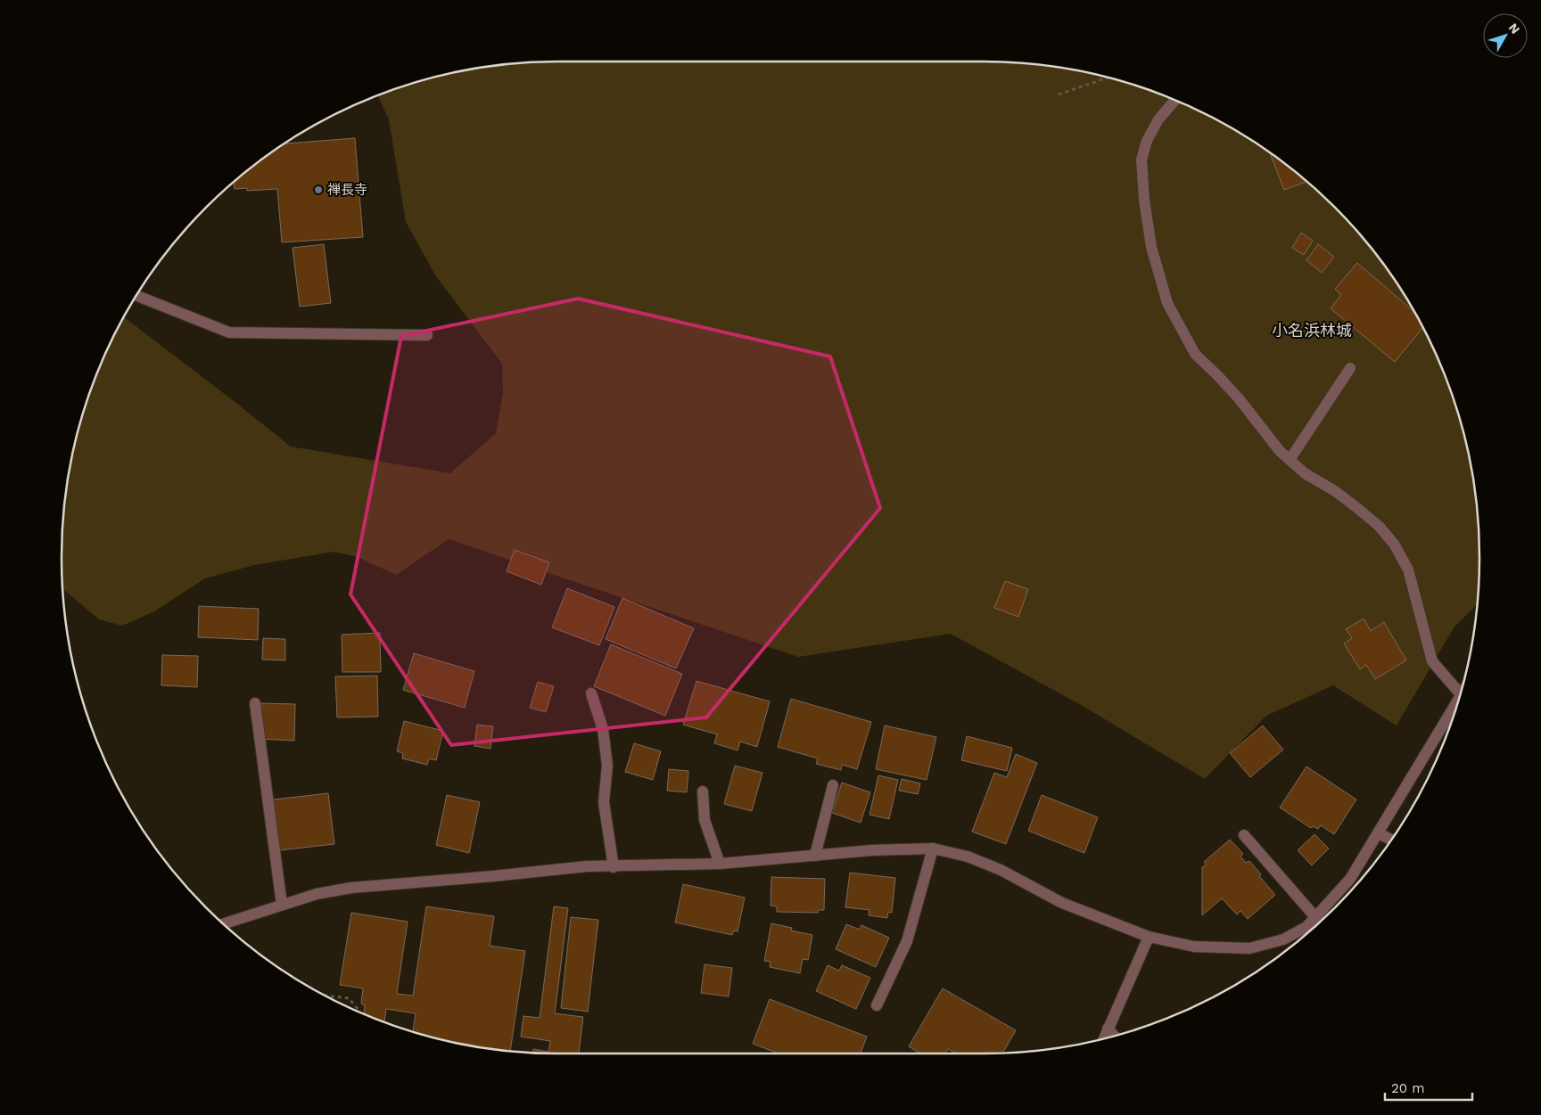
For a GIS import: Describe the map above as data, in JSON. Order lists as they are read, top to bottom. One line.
{"districts":["小名浜林城"],"places":["禅長寺"],"scale_bar":"20 m","north":"top right"}
